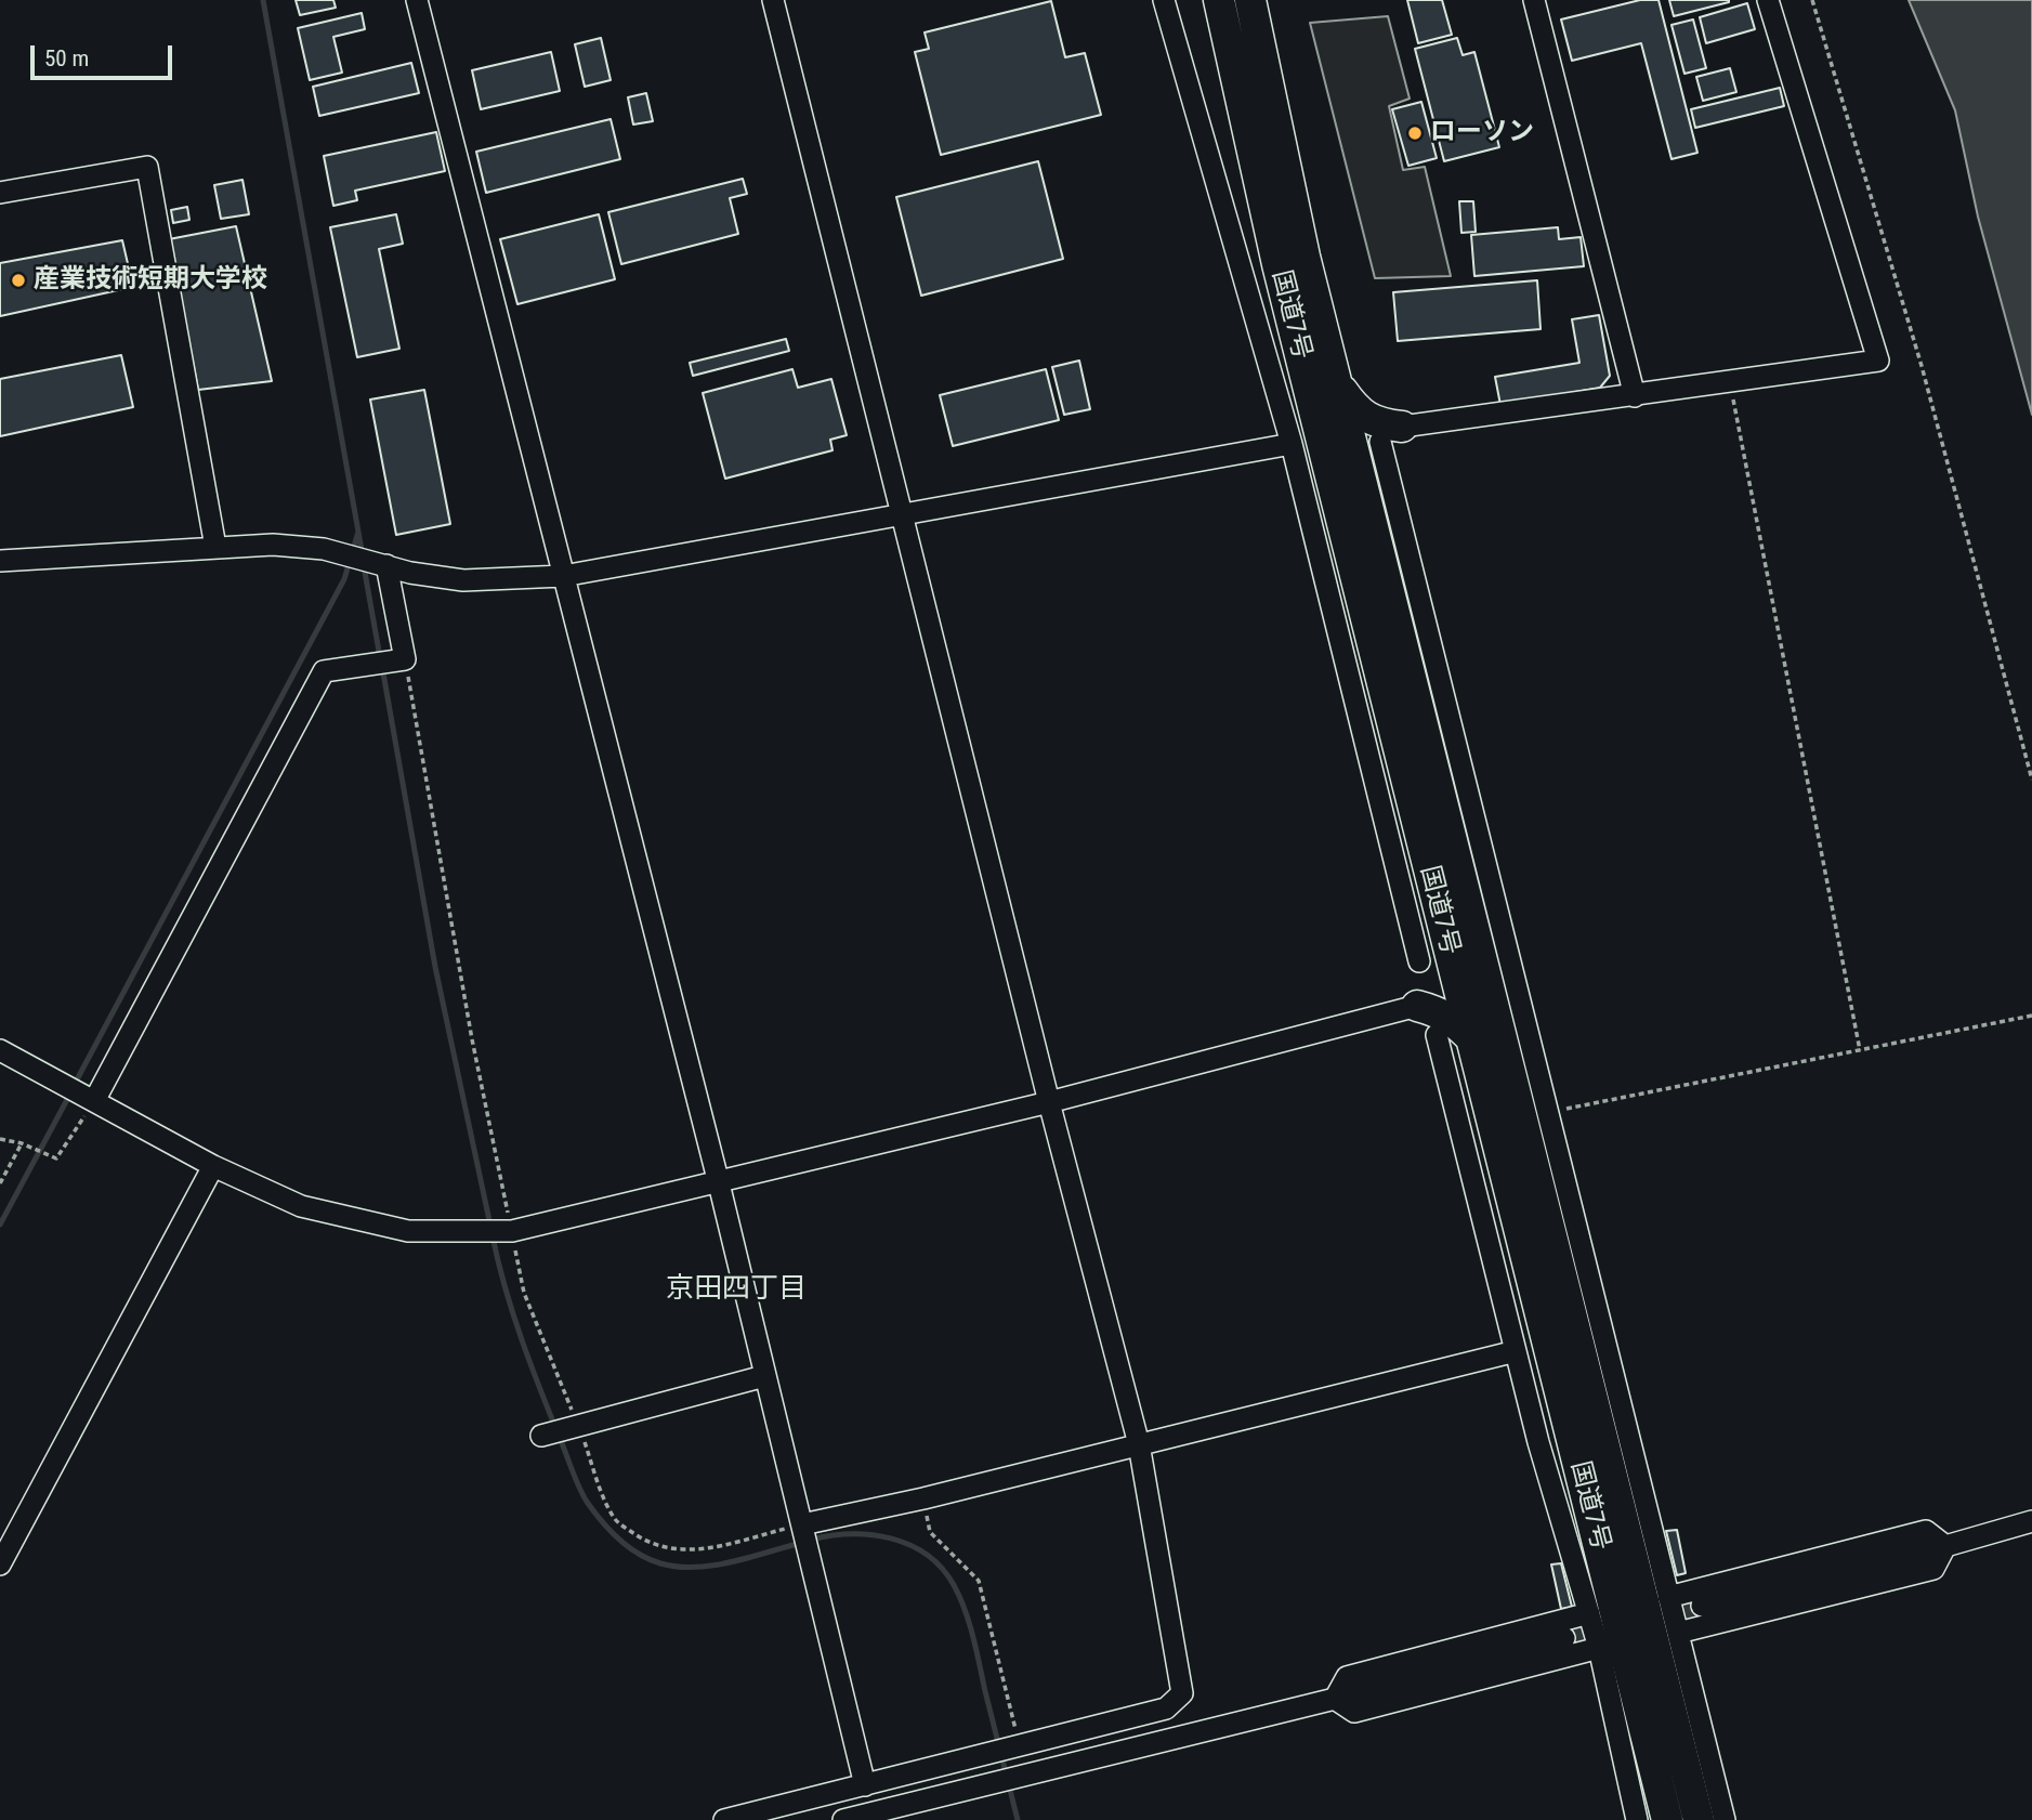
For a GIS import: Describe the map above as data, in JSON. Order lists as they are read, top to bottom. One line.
{"streets":{"highway":["国道7号"]},"districts":["京田四丁目"],"places":["ローソン","産業技術短期大学校"],"scale_bar":"50 m"}
